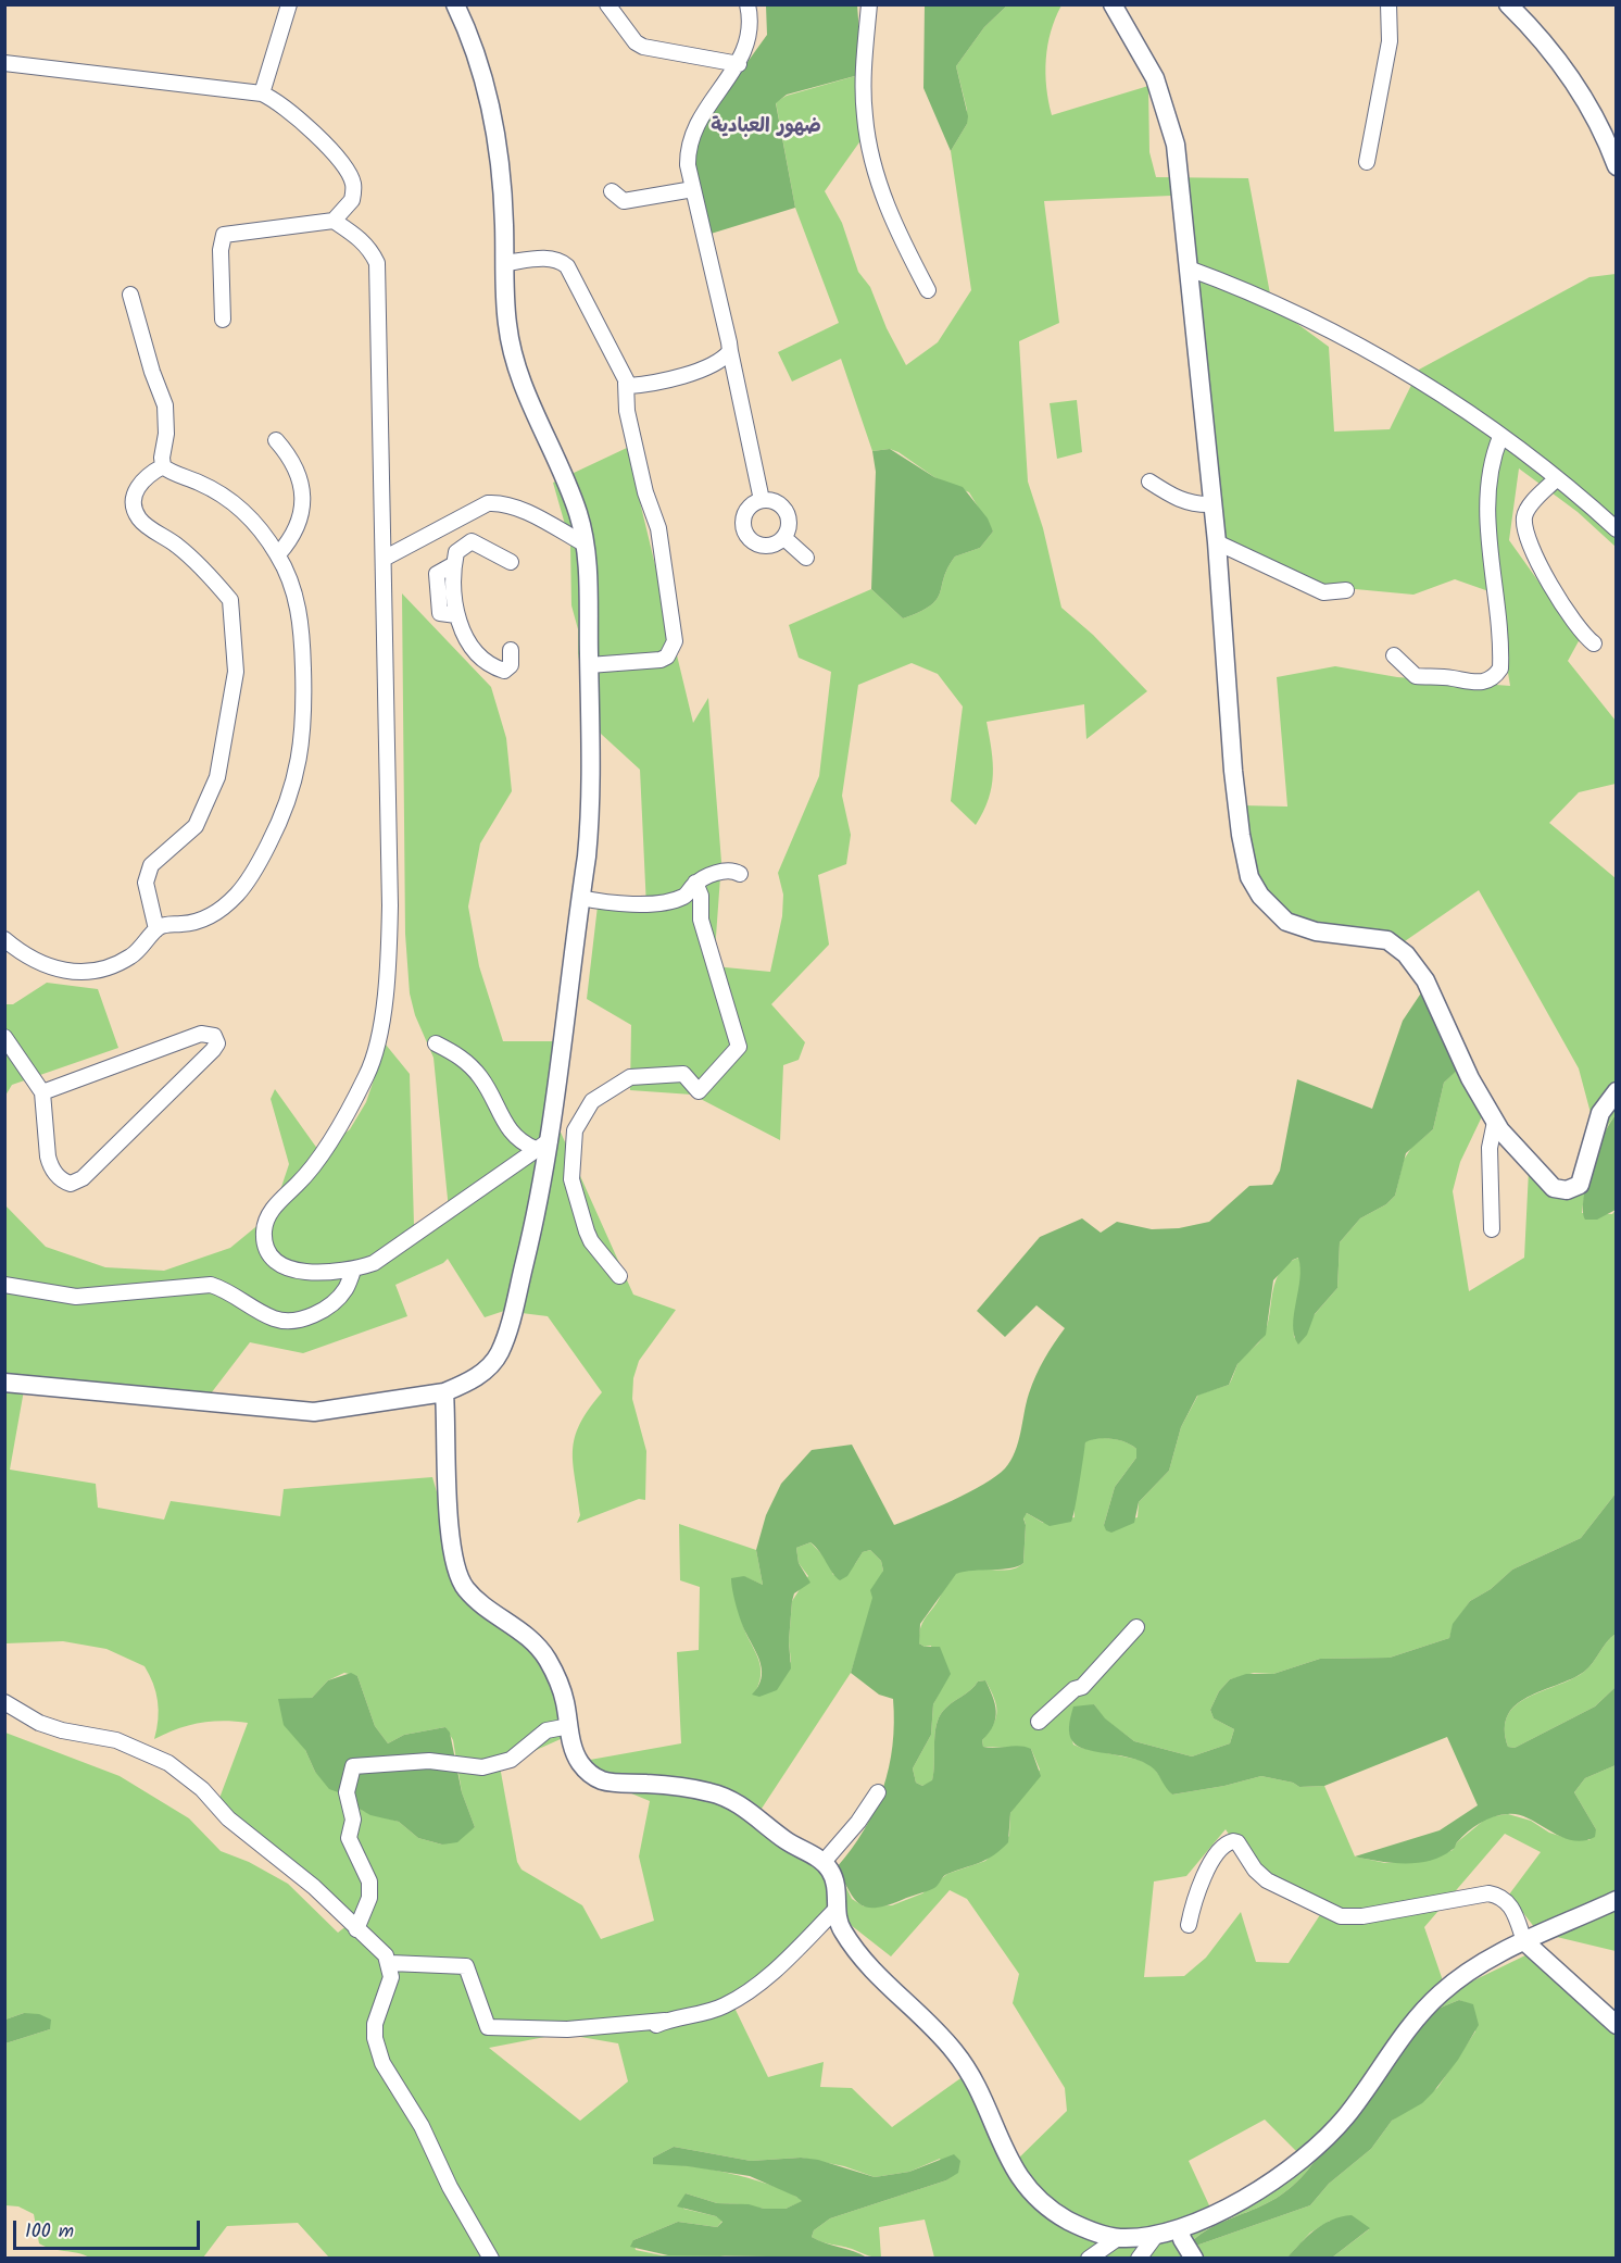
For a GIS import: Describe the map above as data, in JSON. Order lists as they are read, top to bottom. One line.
{"districts":["ضهور العبادية"],"scale_bar":"100 m"}
